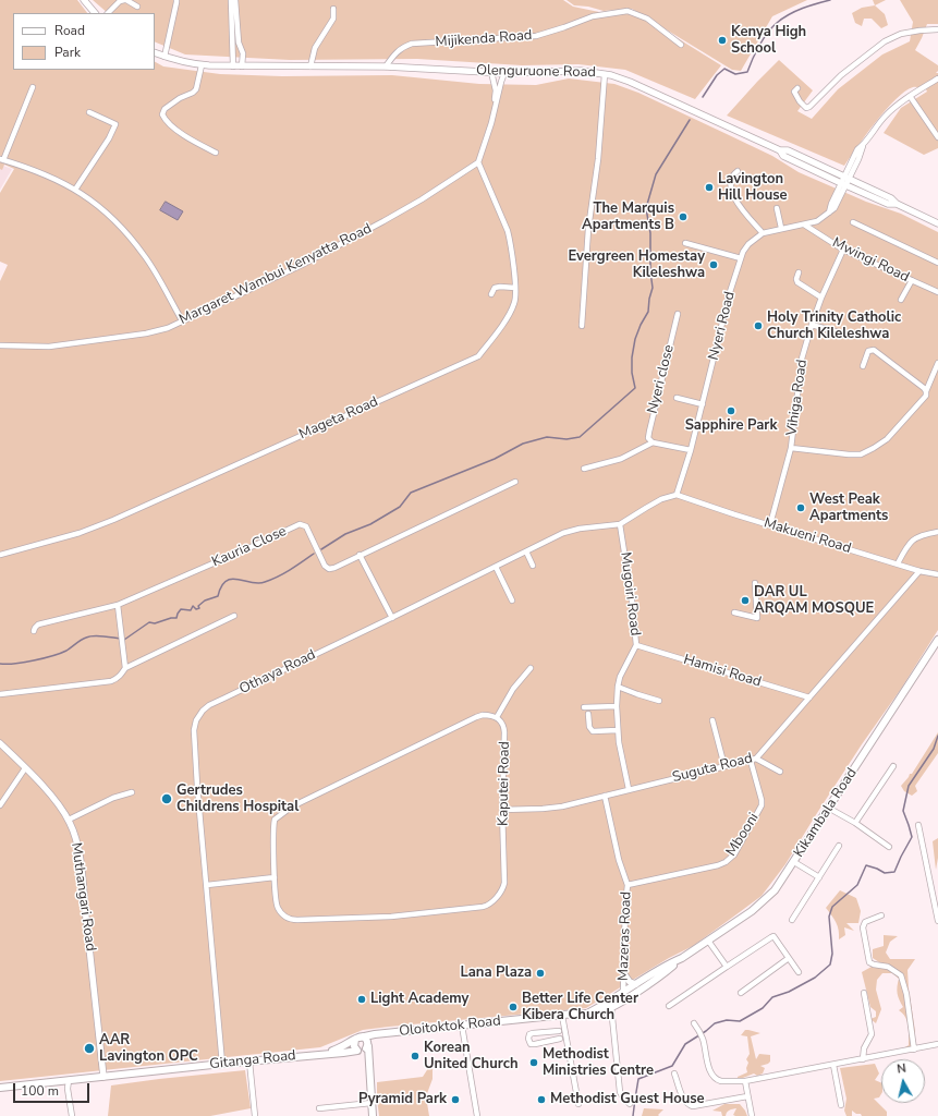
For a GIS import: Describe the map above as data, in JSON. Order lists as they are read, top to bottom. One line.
{"streets":{"main road":["Kikambala Road","Oloitoktok Road","Gitanga Road"],"street":["Mijikenda Road","Olenguruone Road","Mwingi Road","Margaret Wambui Kenyatta Road","Nyeri Road","Nyeri close","Vihiga Road","Mageta Road","Makueni Road","Kauria Close","Mugoiri Road","Hamisi Road","Othaya Road","Suguta Road","Kaputei Road","Mbooni","Muthangari Road","Mazeras Road"]},"crossings":[["Mijikenda Road","Olenguruone Road"],["Olenguruone Road","Nyeri Road"],["Mwingi Road","Nyeri Road"],["Mwingi Road","Vihiga Road"],["Margaret Wambui Kenyatta Road","Mageta Road"],["Nyeri Road","Makueni Road"],["Nyeri Road","Othaya Road"],["Vihiga Road","Makueni Road"],["Makueni Road","Othaya Road"],["Makueni Road","Suguta Road"],["Mugoiri Road","Hamisi Road"],["Mugoiri Road","Othaya Road"],["Mugoiri Road","Suguta Road"],["Hamisi Road","Suguta Road"],["Othaya Road","Gitanga Road"],["Suguta Road","Kaputei Road"],["Suguta Road","Mbooni"],["Suguta Road","Mazeras Road"],["Kikambala Road","Oloitoktok Road"],["Mbooni","Mazeras Road"],["Muthangari Road","Gitanga Road"],["Mazeras Road","Oloitoktok Road"],["Oloitoktok Road","Gitanga Road"]],"places":["Kenya High School","Lavington Hill House","The Marquis Apartments B","Evergreen Homestay Kileleshwa","Holy Trinity Catholic Church Kileleshwa","Sapphire Park","West Peak Apartments","DAR UL ARQAM MOSQUE","Gertrudes Childrens Hospital","Lana Plaza","Light Academy","Better Life Center Kibera Church","AAR Lavington OPC","Korean United Church","Methodist Ministries Centre","Pyramid Park","Methodist Guest House"],"legend":["Road","Park"],"scale_bar":"100 m","north":"top"}
